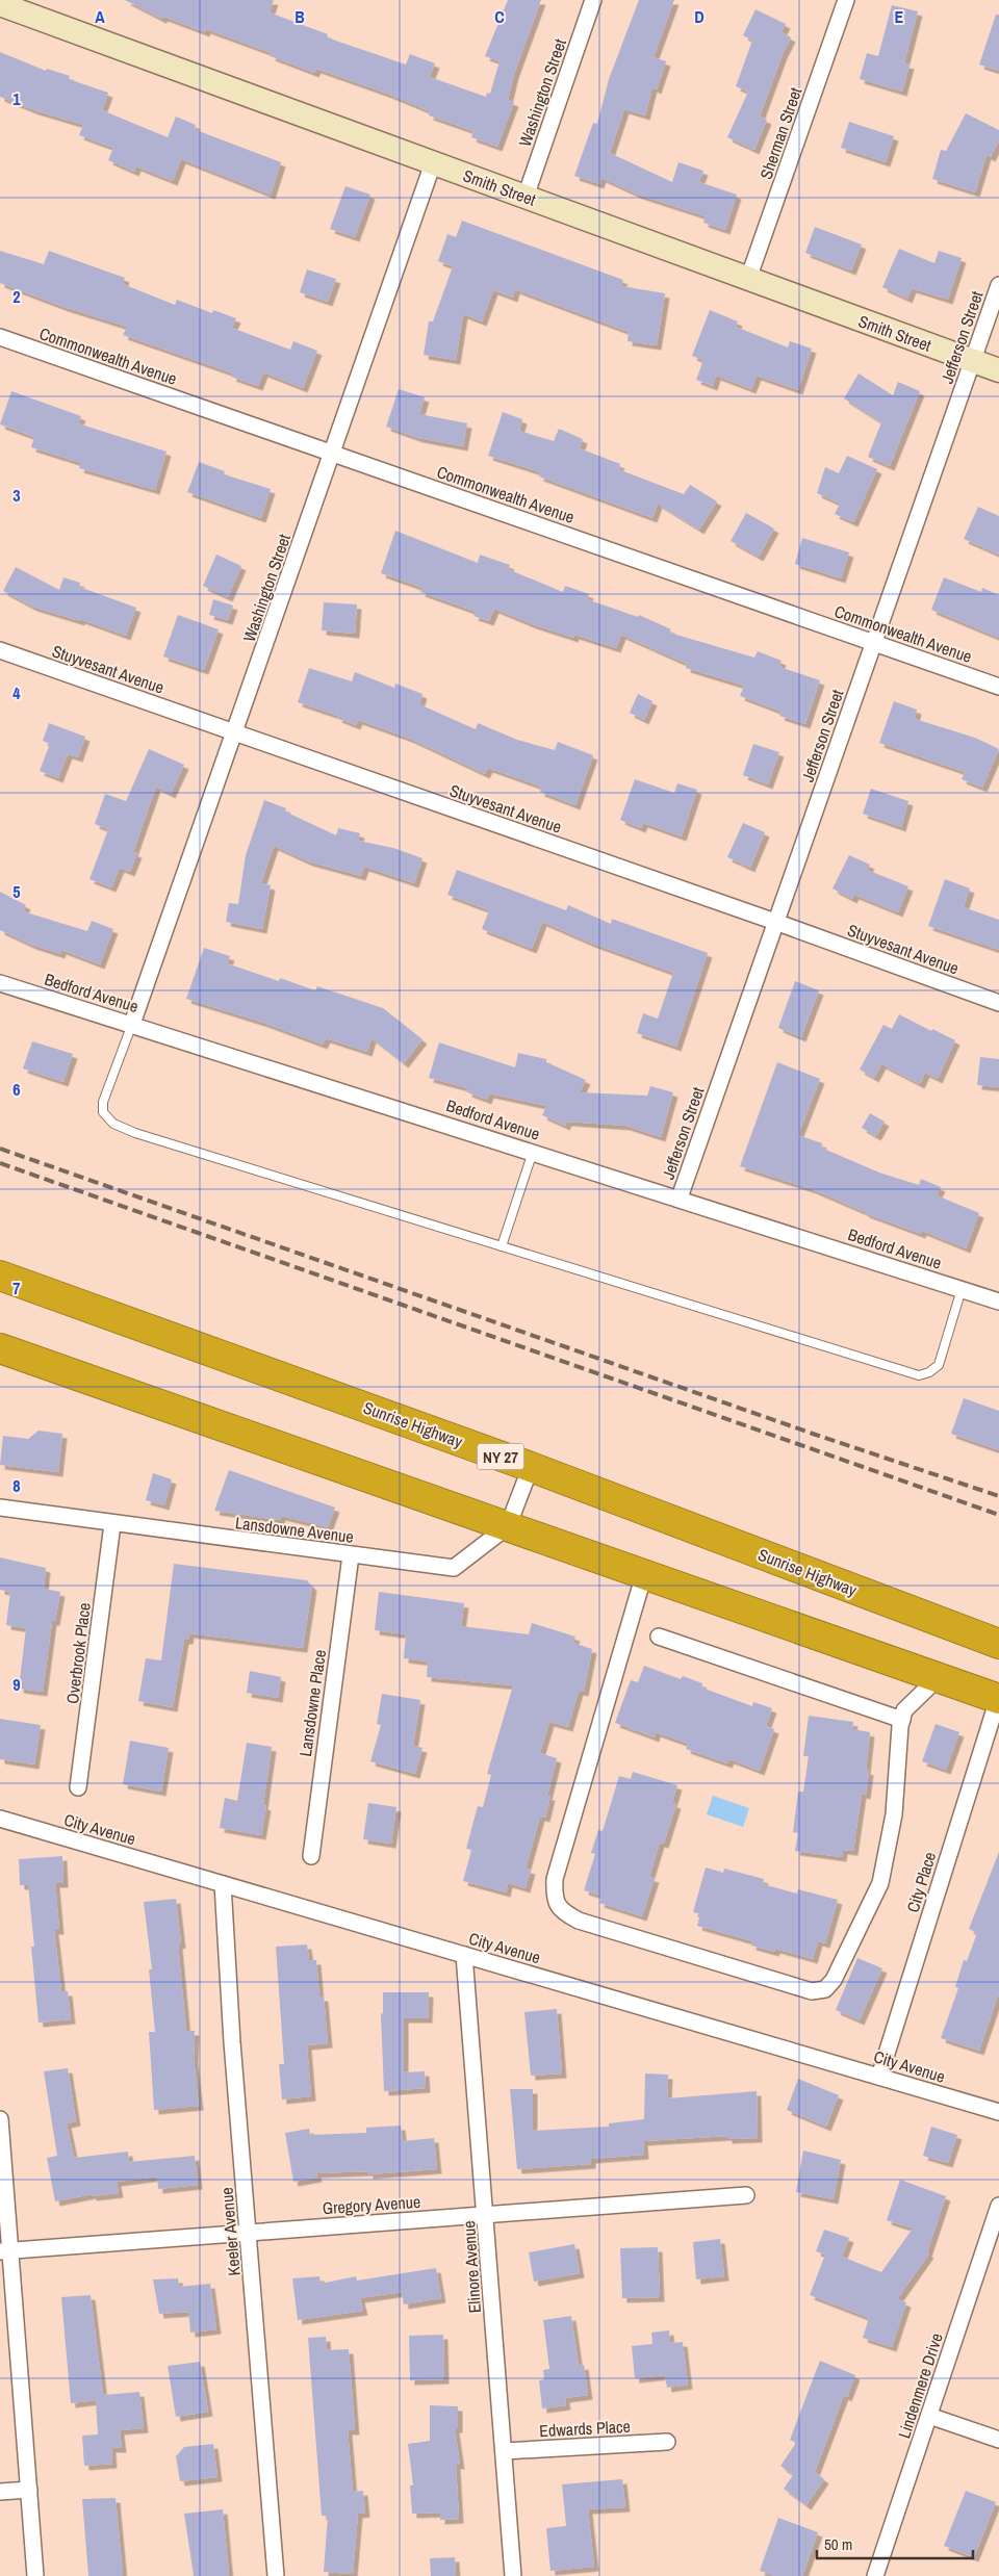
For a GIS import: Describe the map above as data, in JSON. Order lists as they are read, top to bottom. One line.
{"streets":{"highway":["Sunrise Highway","NY 27"],"street":["Washington Street","Sherman Street","Smith Street","Jefferson Street","Commonwealth Avenue","Stuyvesant Avenue","Bedford Avenue","Lansdowne Avenue","Overbrook Place","Lansdowne Place","City Avenue","City Place","Gregory Avenue","Keeler Avenue","Elinore Avenue","Lindenmere Drive","Edwards Place"]},"crossings":[["Washington Street","Smith Street"],["Washington Street","Commonwealth Avenue"],["Washington Street","Stuyvesant Avenue"],["Washington Street","Bedford Avenue"],["Sherman Street","Smith Street"],["Smith Street","Jefferson Street"],["Jefferson Street","Commonwealth Avenue"],["Jefferson Street","Stuyvesant Avenue"],["Jefferson Street","Bedford Avenue"],["Lansdowne Avenue","Overbrook Place"],["Lansdowne Avenue","Lansdowne Place"],["City Avenue","City Place"],["City Avenue","Keeler Avenue"],["City Avenue","Elinore Avenue"],["Gregory Avenue","Keeler Avenue"],["Gregory Avenue","Elinore Avenue"],["Elinore Avenue","Edwards Place"]],"scale_bar":"50 m","grid":{"columns":["A","B","C","D","E"],"rows":["1","2","3","4","5","6","7","8","9"]}}
